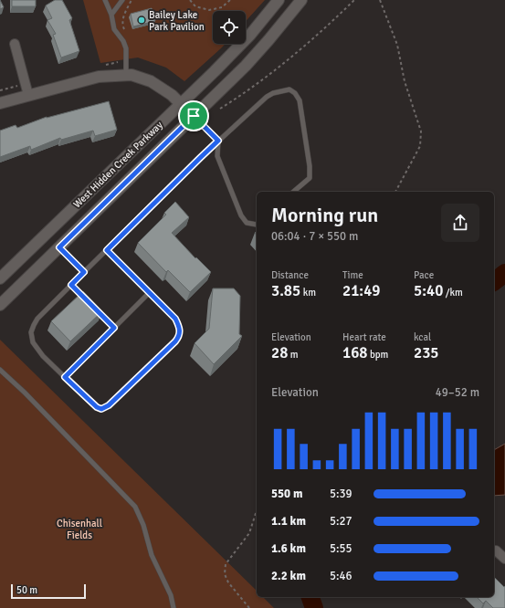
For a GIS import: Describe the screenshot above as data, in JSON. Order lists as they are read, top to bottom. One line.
{"streets":{"main road":["West Hidden Creek Parkway"]},"parks":["Chisenhall Fields"],"places":["Bailey Lake Park Pavilion"],"scale_bar":"50 m","page":{"heading":["Morning run","06:04 · 7 × 550 m"],"stats":[["Distance","3.85 km"],["Time","21:49"],["Pace","5:40 /km"],["Elevation","28 m"],["Heart rate","168 bpm"],["kcal","235"]],"chart":["Elevation","49–52 m"],"list":[{"name":"550 m","note":"5:39"},{"name":"1.1 km","note":"5:27"},{"name":"1.6 km","note":"5:55"},{"name":"2.2 km","note":"5:46"}],"scale":"50 m"}}
